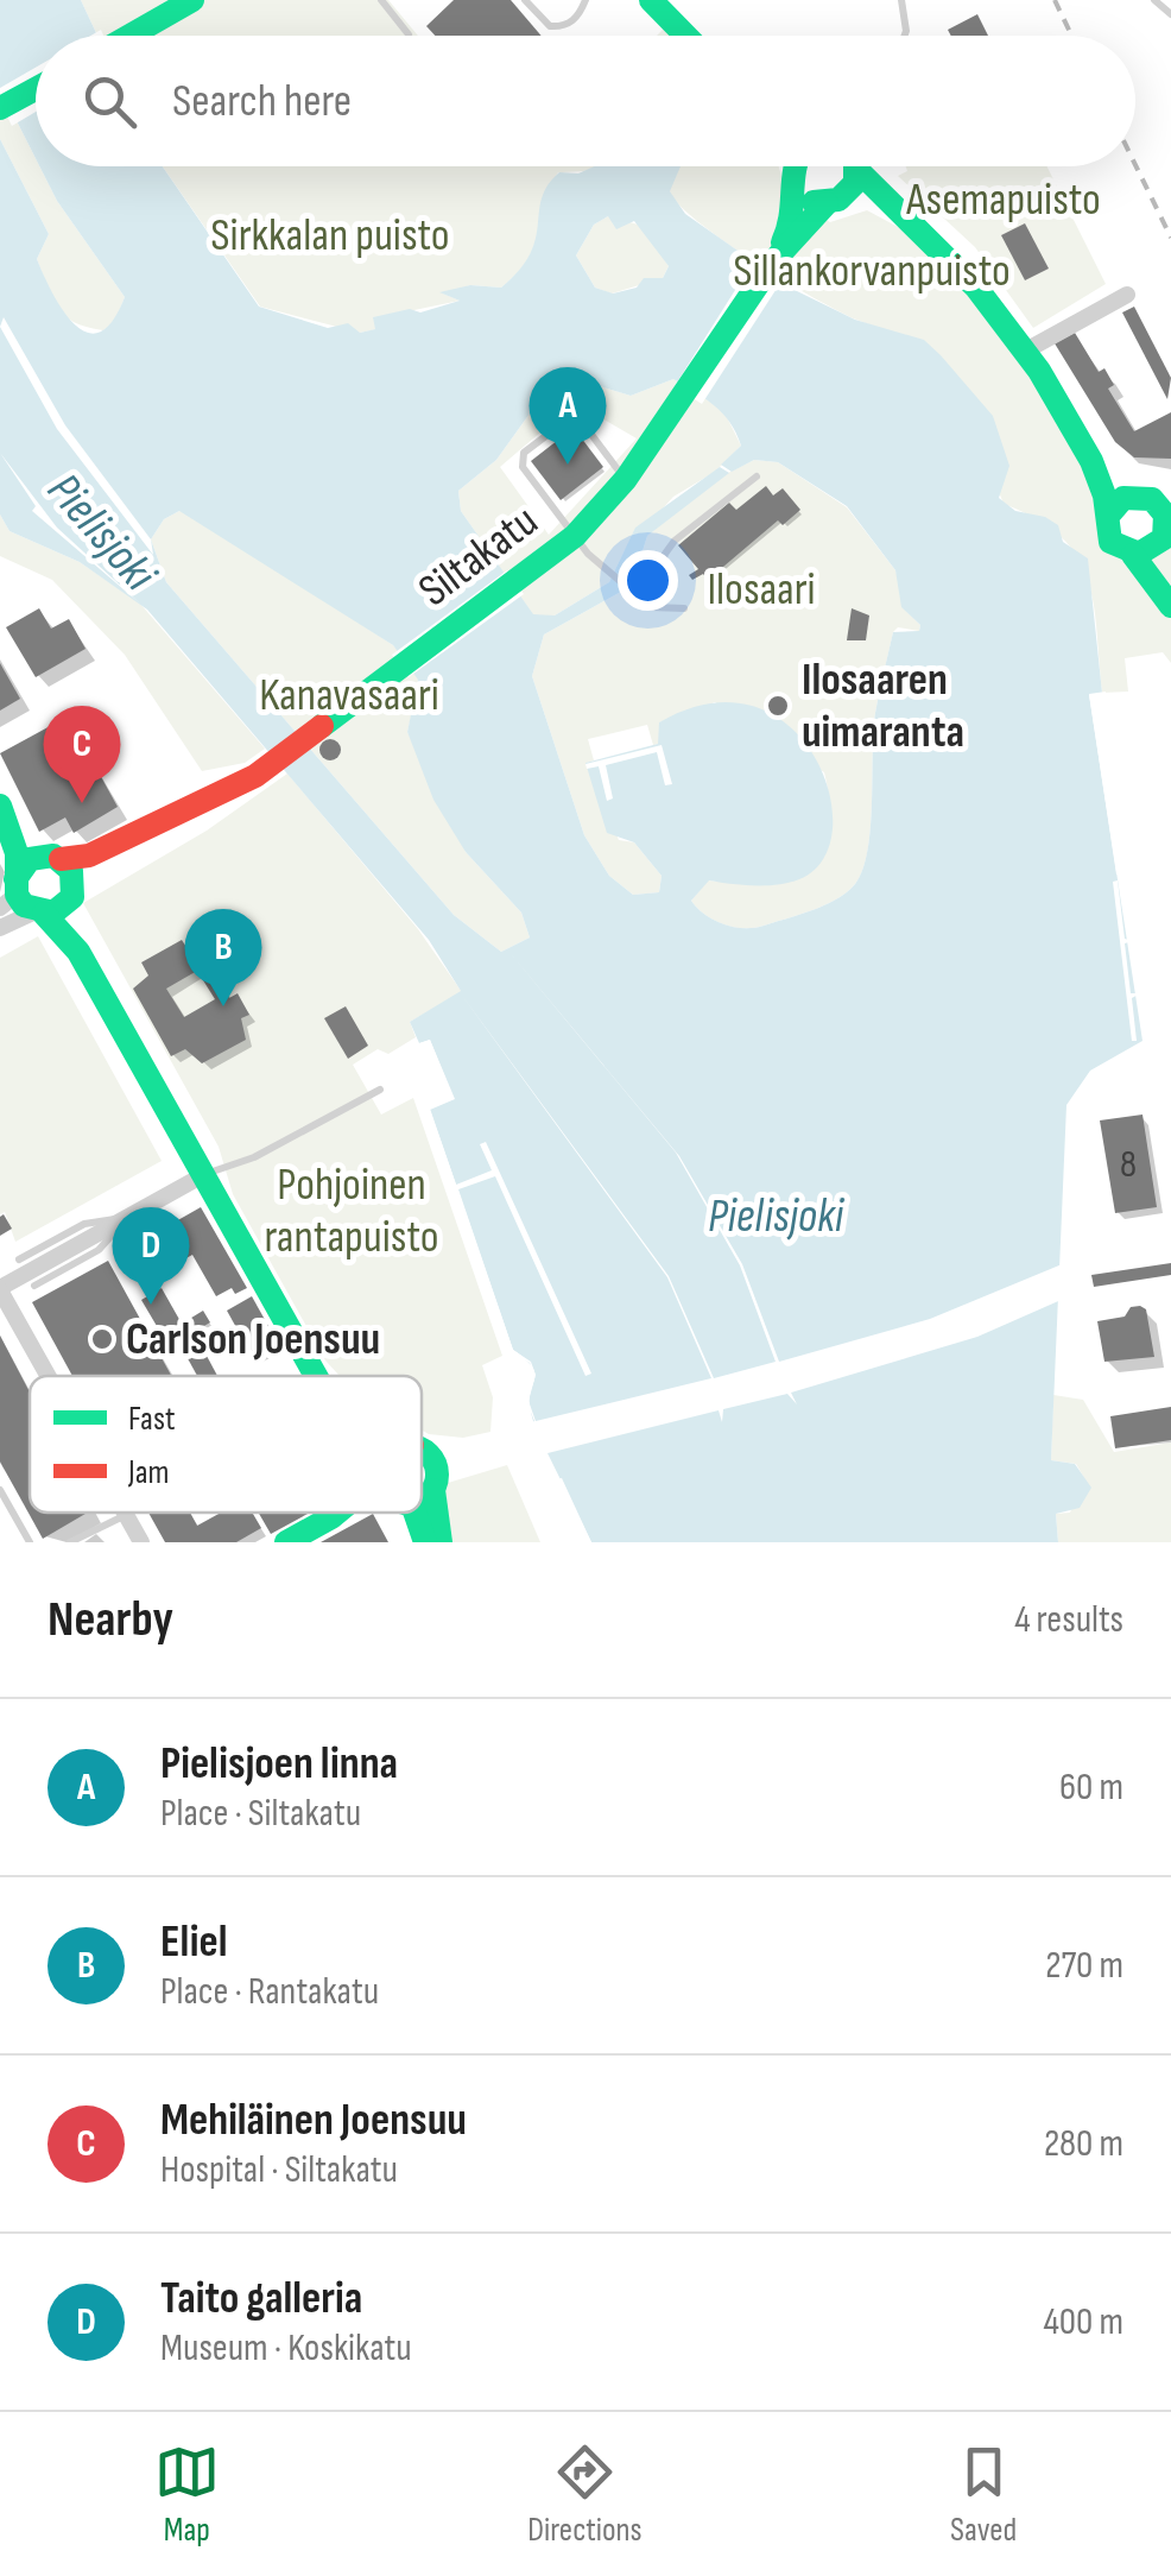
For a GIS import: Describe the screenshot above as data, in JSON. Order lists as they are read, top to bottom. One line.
{"streets":{"street":["Siltakatu"]},"water":["Pielisjoki"],"parks":["Asemapuisto","Sirkkalan puisto","Sillankorvanpuisto","Ilosaari","Kanavasaari","Pohjoinen rantapuisto"],"places":["Ilosaaren uimaranta","Carlson Joensuu"],"house_numbers":["8"],"legend":["Fast","Jam"],"page":{"search":"Search here","pins":["A","C","B","D"],"heading":["Nearby","4 results"],"list":[{"mark":"A","name":"Pielisjoen linna","note":"Place · Siltakatu","value":"60 m"},{"mark":"B","name":"Eliel","note":"Place · Rantakatu","value":"270 m"},{"mark":"C","name":"Mehiläinen Joensuu","note":"Hospital · Siltakatu","value":"280 m"},{"mark":"D","name":"Taito galleria","note":"Museum · Koskikatu","value":"400 m"}],"nav":["Map","Directions","Saved"]}}
